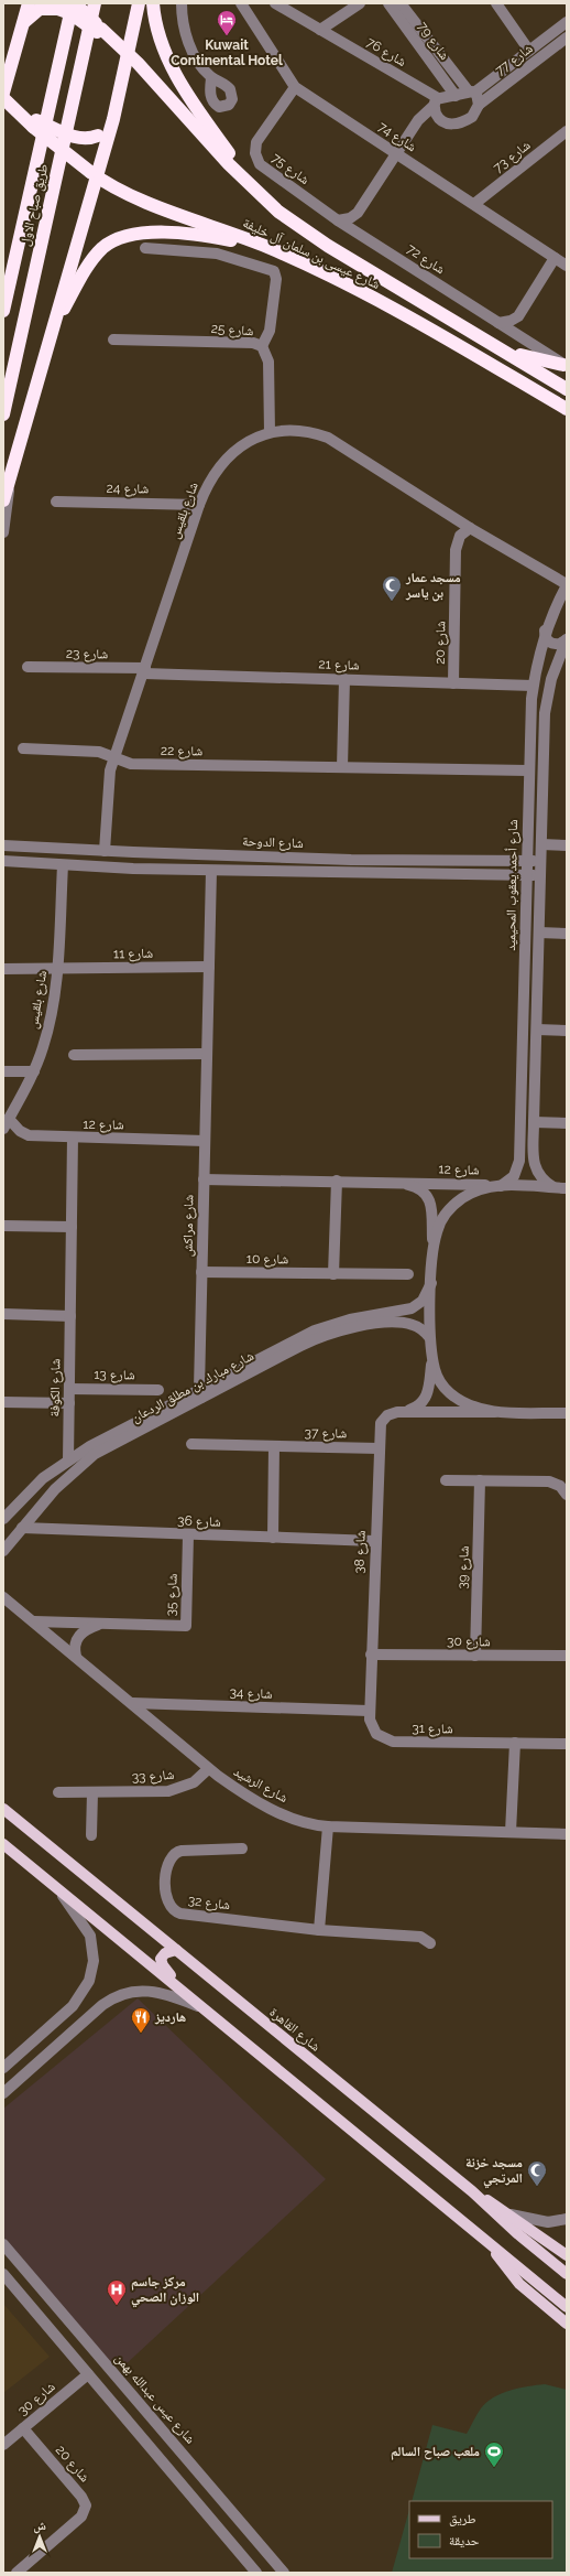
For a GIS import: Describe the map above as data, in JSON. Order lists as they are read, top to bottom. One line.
{"streets":{"highway":["طريق صباح الاول","شارع عيسى بن سلمان آل خليفة"],"main road":["شارع القاهرة"],"street":["شارع 79","شارع 76","شارع 77","شارع 74","شارع 73","شارع 75","شارع 72","شارع 25","شارع 24","شارع بلقيس","شارع 20","شارع 23","شارع 21","شارع 22","شارع الدوحة","شارع أحمد يعقوب المحيميد","شارع 11","شارع 12","شارع مراكش","شارع 10","شارع 13","شارع مبارك بن مطلق الردعان","شارع الكوفة","شارع 37","شارع 36","شارع 38","شارع 39","شارع 35","شارع 30","شارع 34","شارع 31","شارع 33","شارع الرشيد","شارع 32","شارع عيس عبدالله بهمن"]},"crossings":[["شارع 79","شارع 77"],["شارع 76","شارع 77"],["شارع 74","شارع 73"],["شارع 74","شارع 75"],["شارع 75","شارع 72"],["شارع 25","شارع بلقيس"],["شارع 24","شارع بلقيس"],["شارع بلقيس","شارع 20"],["شارع بلقيس","شارع 23"],["شارع بلقيس","شارع 21"],["شارع بلقيس","شارع 22"],["شارع بلقيس","شارع الدوحة"],["شارع بلقيس","شارع أحمد يعقوب المحيميد"],["شارع بلقيس","شارع 11"],["شارع بلقيس","شارع 12"],["شارع 20","شارع 21"],["شارع 20","شارع 30"],["شارع 23","شارع 21"],["شارع 21","شارع أحمد يعقوب المحيميد"],["شارع 22","شارع أحمد يعقوب المحيميد"],["شارع الدوحة","شارع أحمد يعقوب المحيميد"],["شارع أحمد يعقوب المحيميد","شارع 12"],["شارع 11","شارع مراكش"],["شارع 12","شارع مراكش"],["شارع 12","شارع الكوفة"],["شارع مراكش","شارع 10"],["شارع مراكش","شارع مبارك بن مطلق الردعان"],["شارع 13","شارع الكوفة"],["شارع مبارك بن مطلق الردعان","شارع الكوفة"],["شارع مبارك بن مطلق الردعان","شارع 36"],["شارع 37","شارع 38"],["شارع 36","شارع 38"],["شارع 36","شارع 35"],["شارع 38","شارع 30"],["شارع 38","شارع 34"],["شارع 38","شارع 31"],["شارع 39","شارع 30"],["شارع 35","شارع الرشيد"],["شارع 34","شارع 31"],["شارع 34","شارع الرشيد"],["شارع 33","شارع الرشيد"]],"places":{"hotel":["Kuwait Continental Hotel"],"mosque":["مسجد عمار بن ياسر","مسجد خزنة المرتجي"],"restaurant":["هارديز"],"hospital":["مركز جاسم الوزان الصحي"],"sports":["ملعب صباح السالم"]},"legend":["طريق","حديقة"],"north":"top"}
